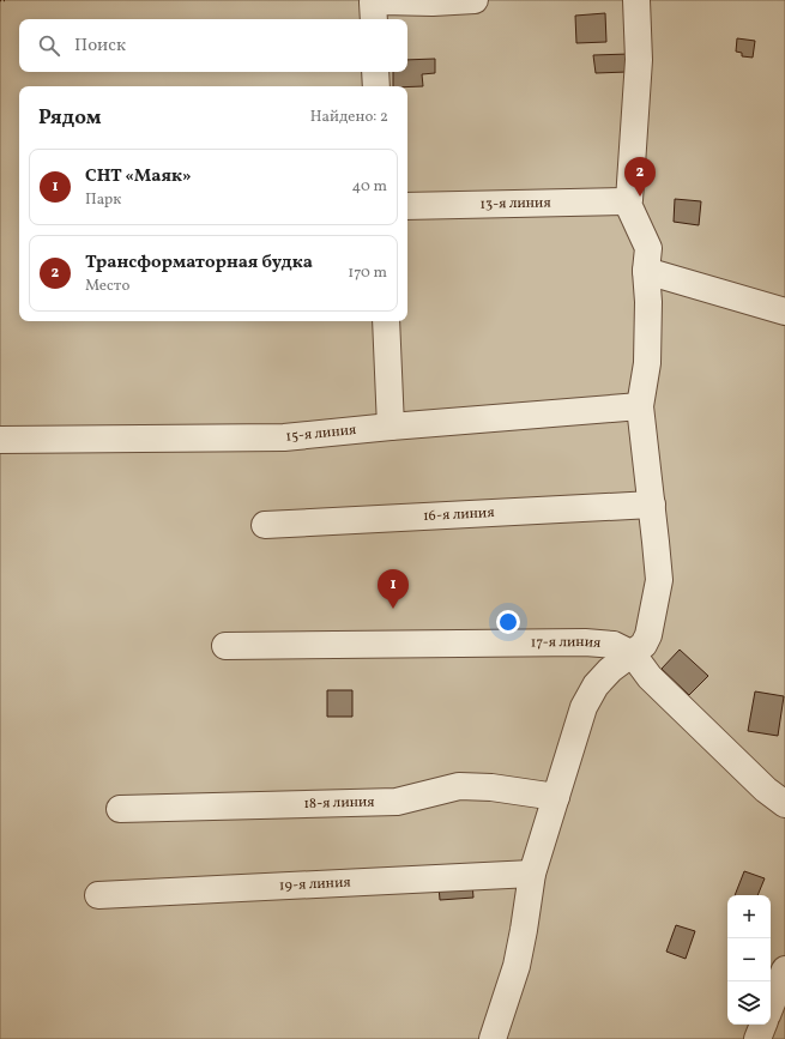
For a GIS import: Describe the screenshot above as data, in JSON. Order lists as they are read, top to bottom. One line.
{"streets":{"street":["13-я линия","15-я линия","16-я линия","17-я линия","18-я линия","19-я линия"]},"page":{"search":"Поиск","heading":["Рядом","Найдено: 2"],"list":[{"mark":"1","name":"СНТ «Маяк»","note":"Парк","value":"40 m"},{"mark":"2","name":"Трансформаторная будка","note":"Место","value":"170 m"}],"pins":["2","1"],"map_buttons":["+","−"]}}
